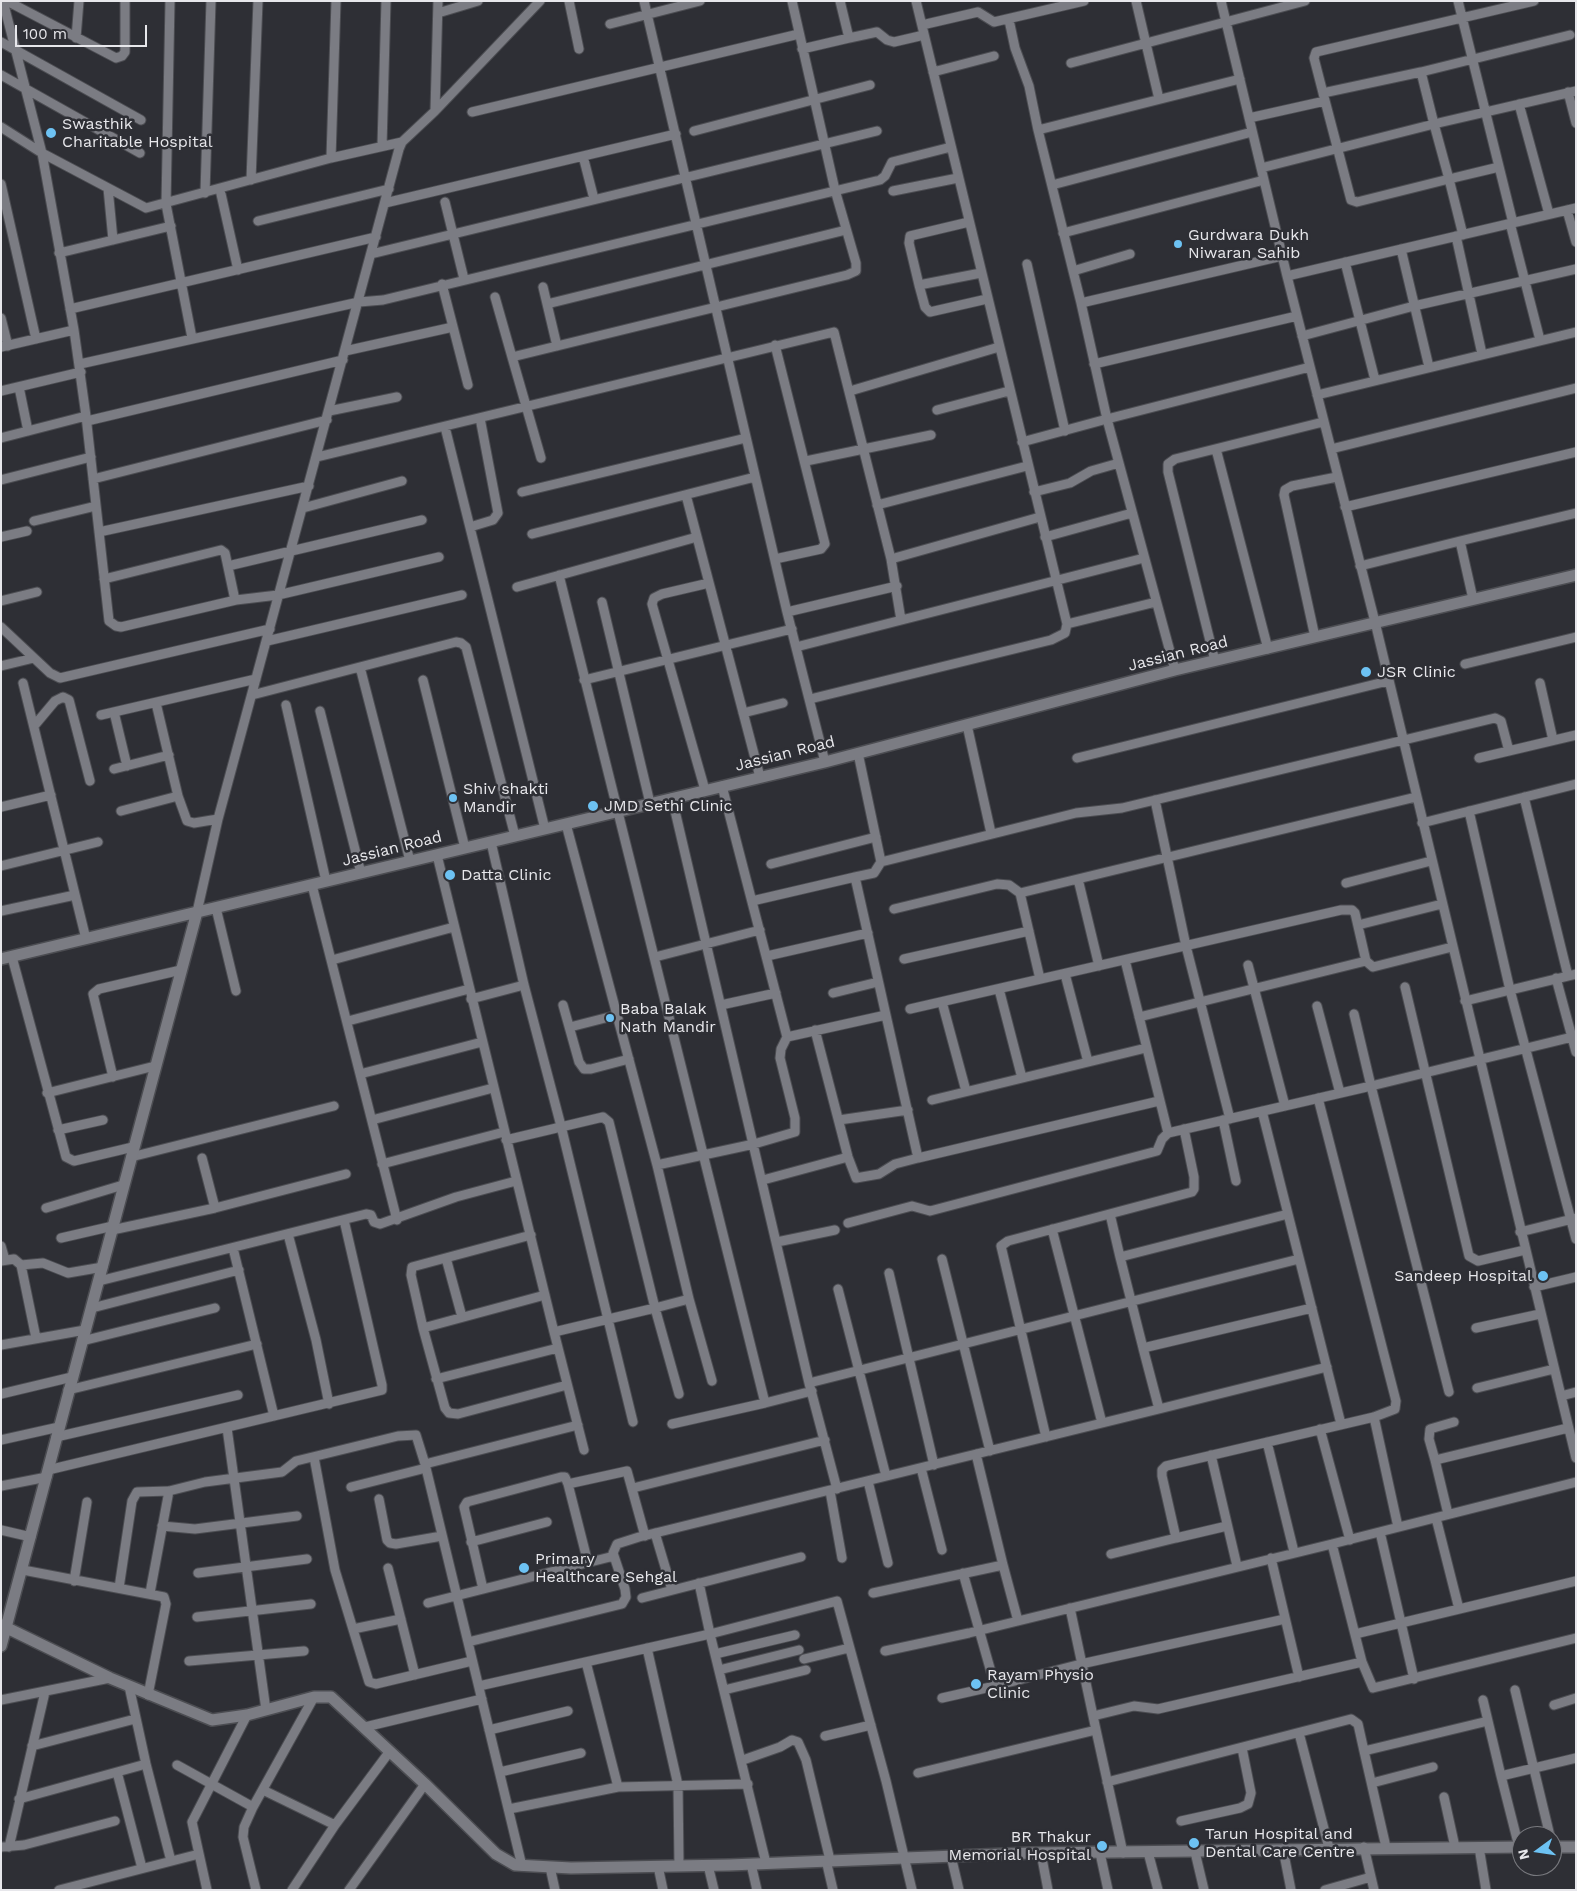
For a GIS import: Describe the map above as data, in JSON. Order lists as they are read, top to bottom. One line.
{"streets":{"street":["Jassian Road"]},"places":["Swasthik Charitable Hospital","Gurdwara Dukh Niwaran Sahib","JSR Clinic","Shiv shakti Mandir","JMD Sethi Clinic","Datta Clinic","Baba Balak Nath Mandir","Sandeep Hospital","Primary Healthcare Sehgal","Rayam Physio Clinic","Tarun Hospital and Dental Care Centre","BR Thakur Memorial Hospital"],"scale_bar":"100 m","north":"left"}
